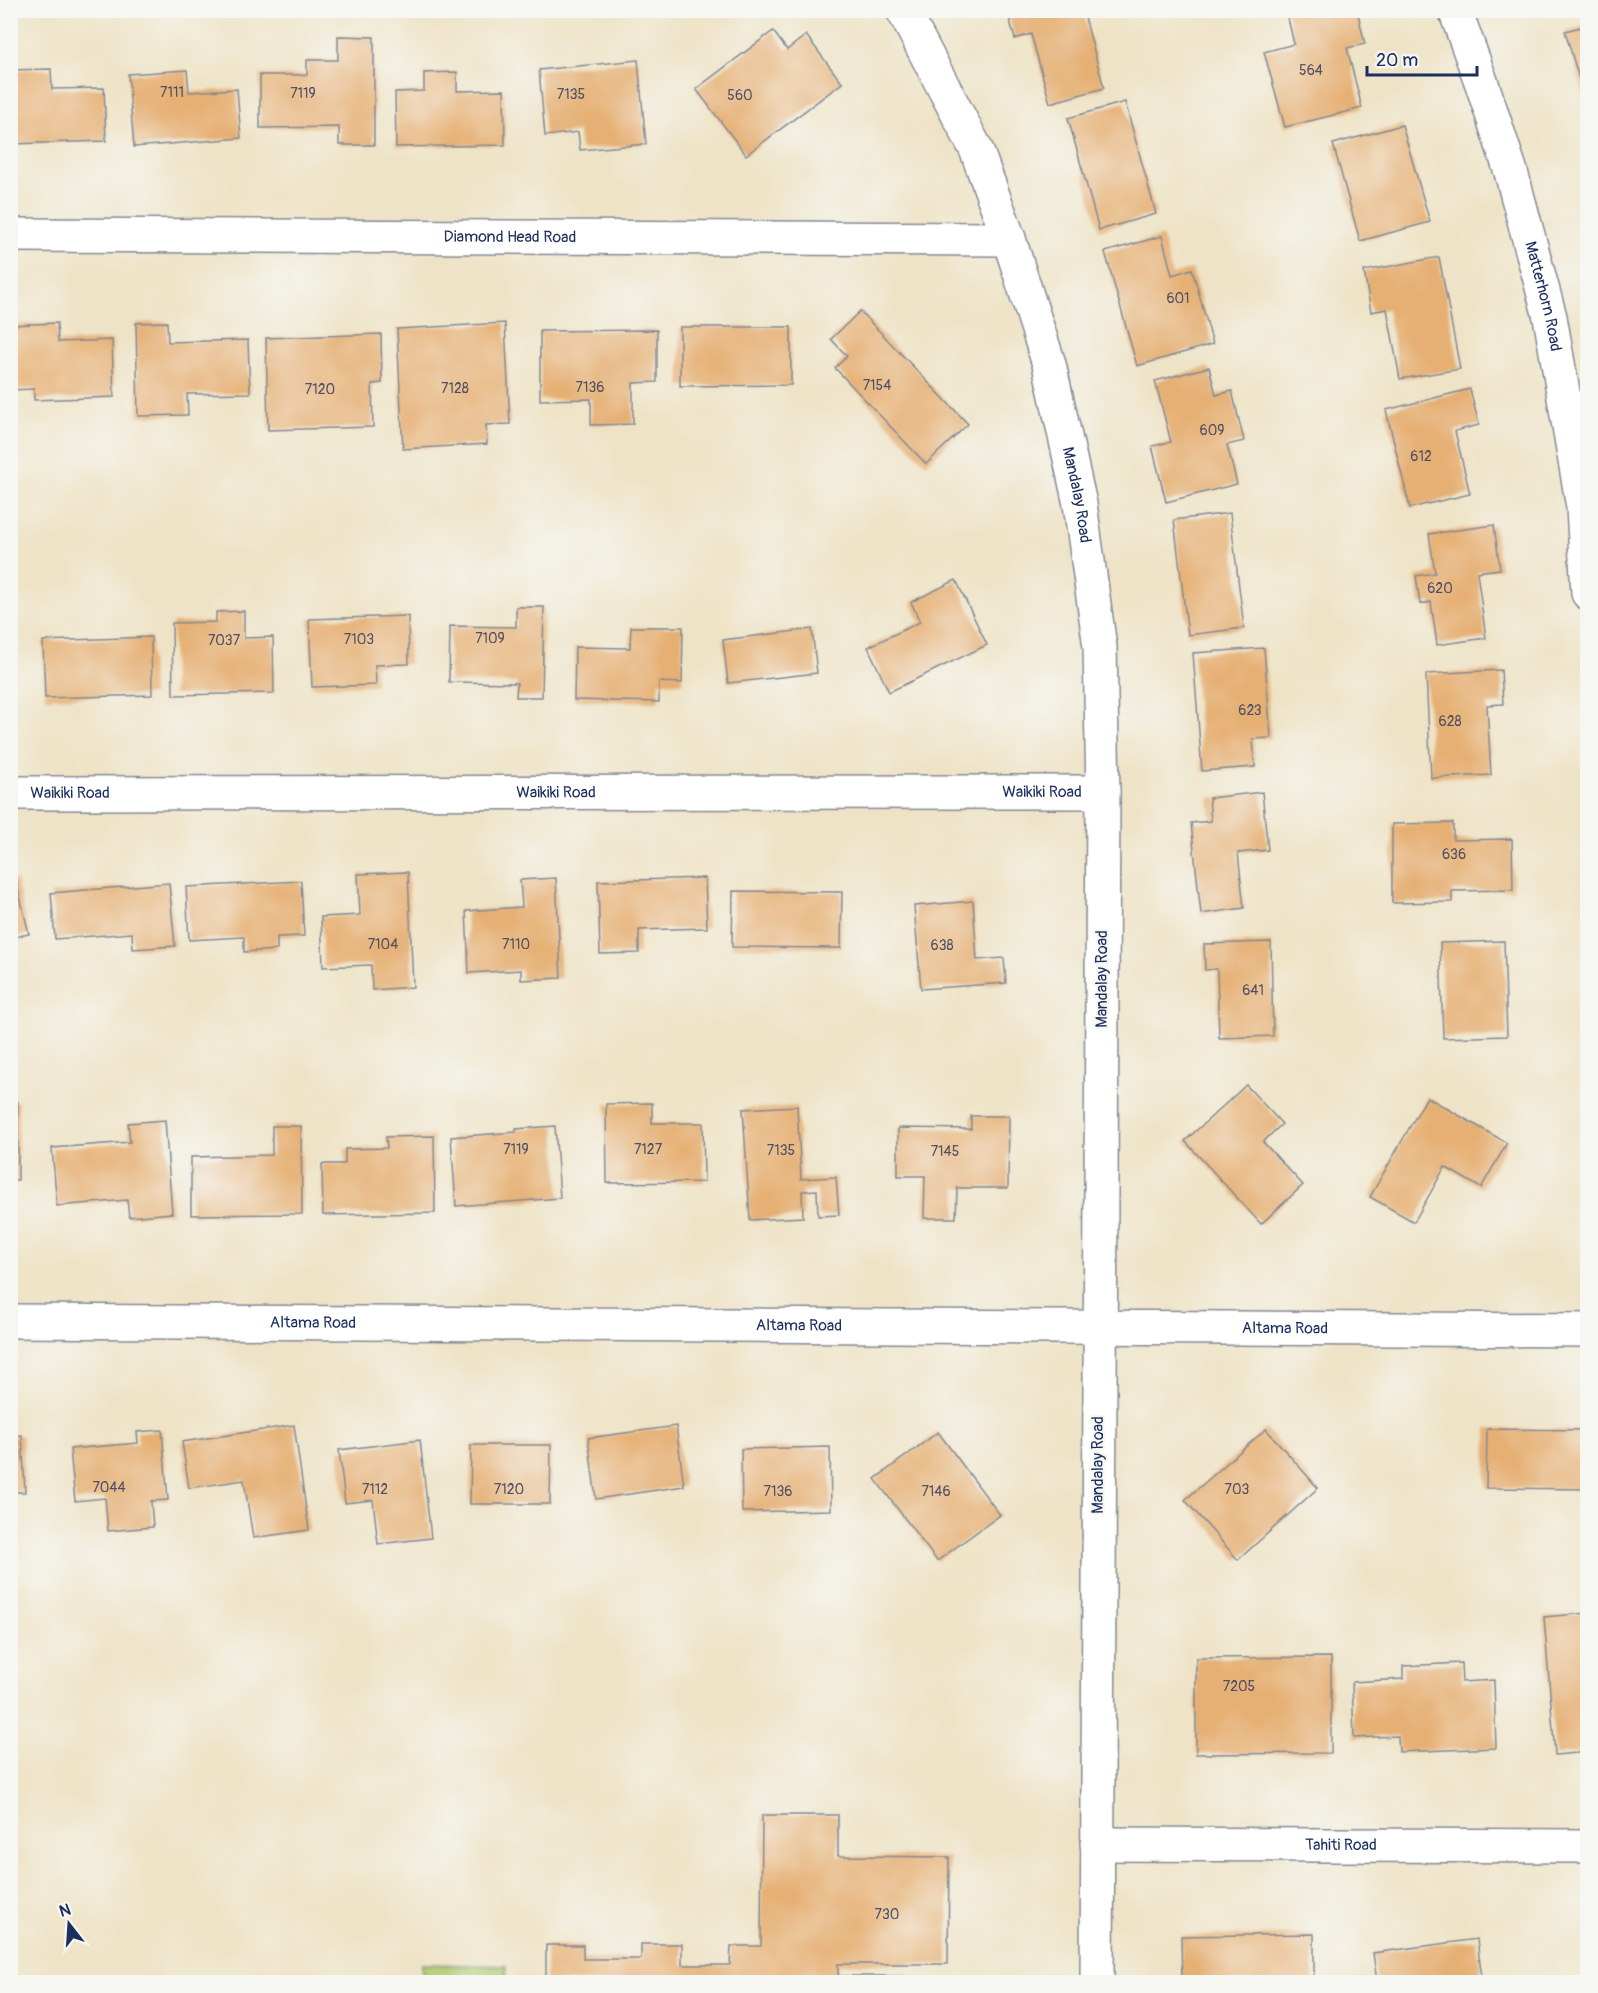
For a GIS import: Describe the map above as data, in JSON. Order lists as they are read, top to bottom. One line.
{"streets":{"street":["Diamond Head Road","Matterhorn Road","Mandalay Road","Waikiki Road","Altama Road","Tahiti Road"]},"crossings":[["Diamond Head Road","Mandalay Road"],["Mandalay Road","Waikiki Road"],["Mandalay Road","Altama Road"],["Mandalay Road","Tahiti Road"]],"house_numbers":["564","7111","7119","7135","560","601","7154","7136","7128","7120","609","612","620","7109","7103","7037","623","628","636","7104","7110","638","641","7119","7127","7135","7145","7044","7112","7120","703","7136","7146","7205","730"],"scale_bar":"20 m","north":"top"}
